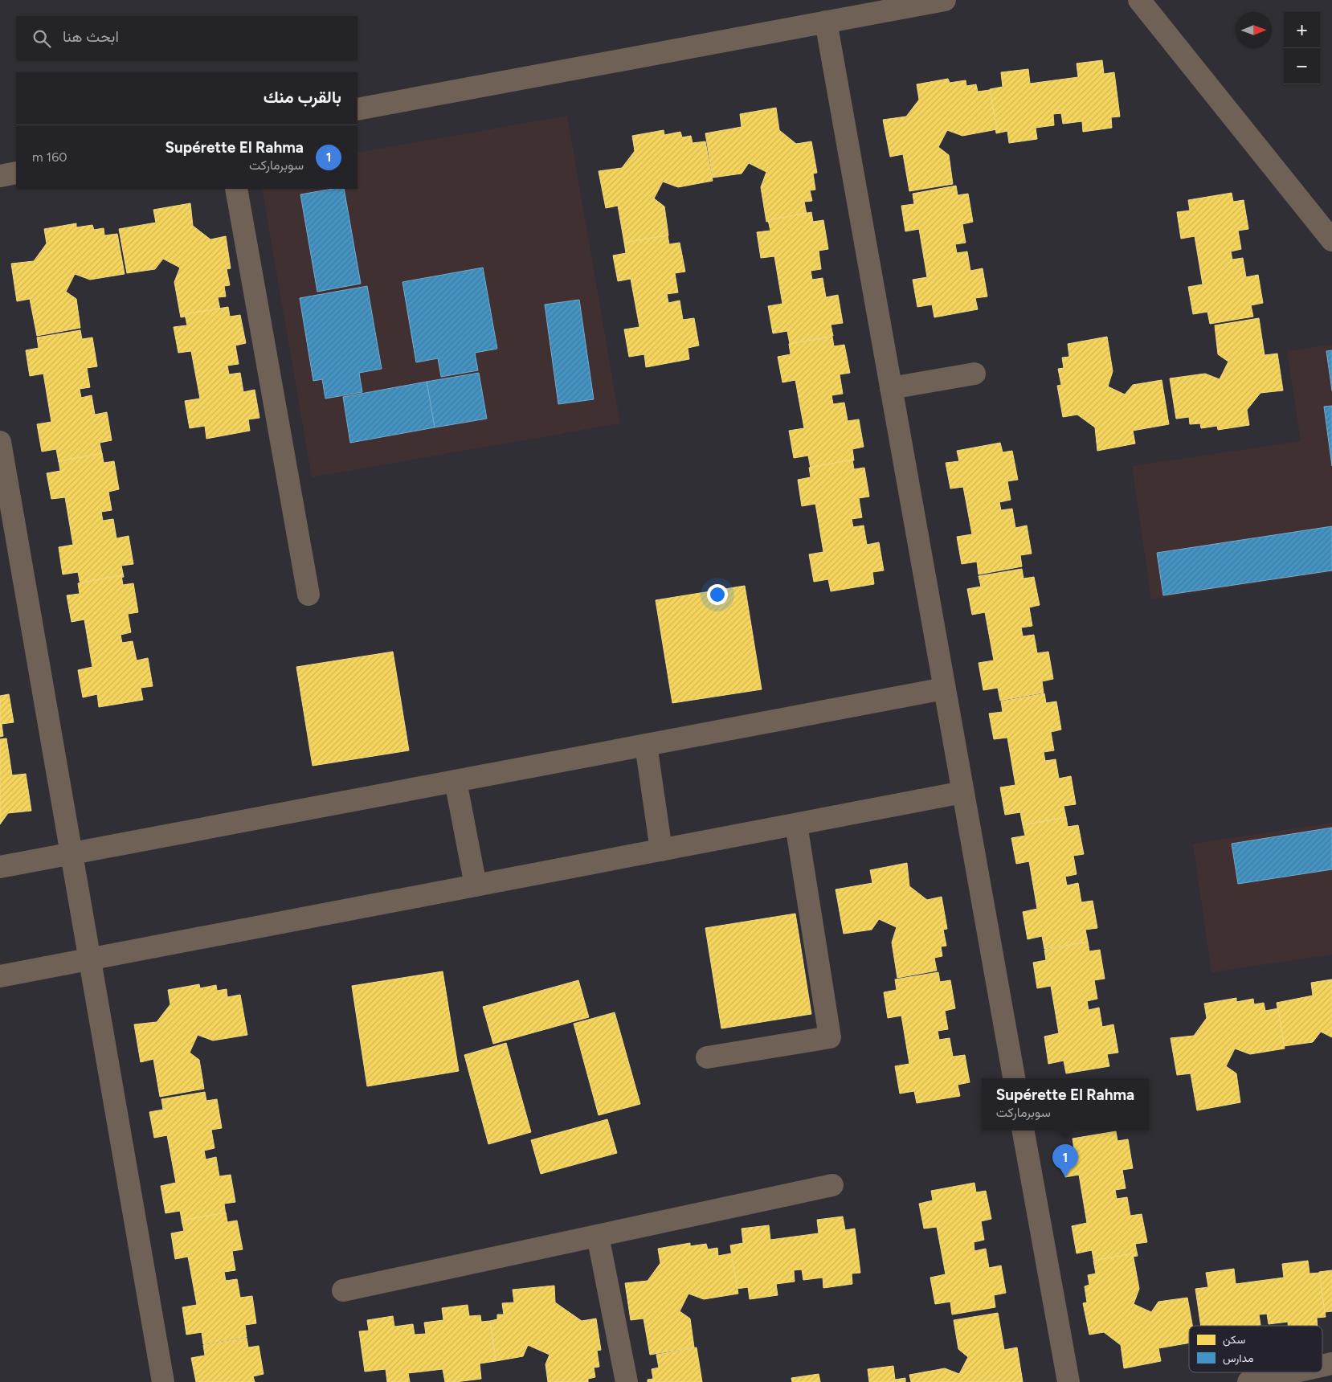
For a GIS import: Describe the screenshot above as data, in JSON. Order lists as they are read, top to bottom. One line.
{"legend":["سكن","مدارس"],"north":"right","page":{"map_buttons":["+","−"],"search":"ابحث هنا","heading":"بالقرب منك","list":[{"mark":"1","name":"Supérette El Rahma","note":"سوبرماركت","value":"160 m"}],"popup":["Supérette El Rahma","سوبرماركت"],"pins":"1"}}
